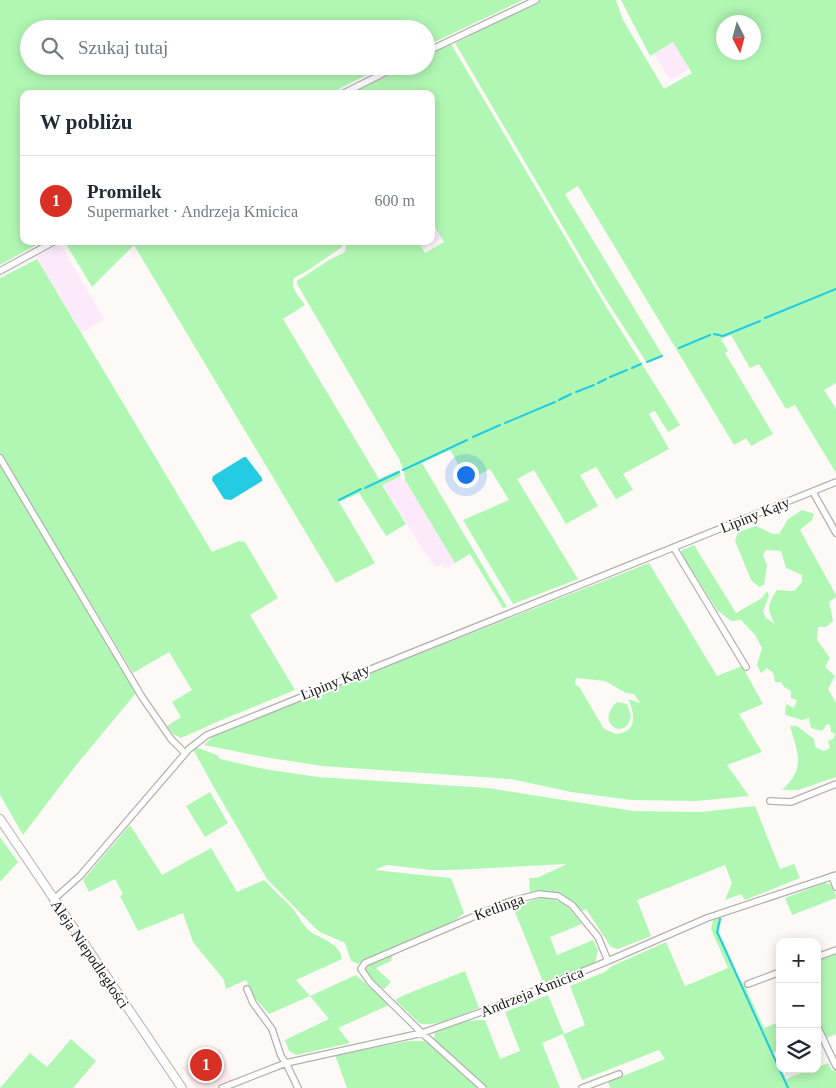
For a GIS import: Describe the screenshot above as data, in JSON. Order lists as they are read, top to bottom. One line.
{"streets":{"street":["Lipiny Kąty","Ketlinga","Aleja Niepodległości","Andrzeja Kmicica"]},"crossings":[["Lipiny Kąty","Aleja Niepodległości"],["Ketlinga","Andrzeja Kmicica"]],"north":"bottom","page":{"search":"Szukaj tutaj","heading":"W pobliżu","list":[{"mark":"1","name":"Promilek","note":"Supermarket · Andrzeja Kmicica","value":"600 m"}],"map_buttons":["+","−"],"pins":"1"}}
